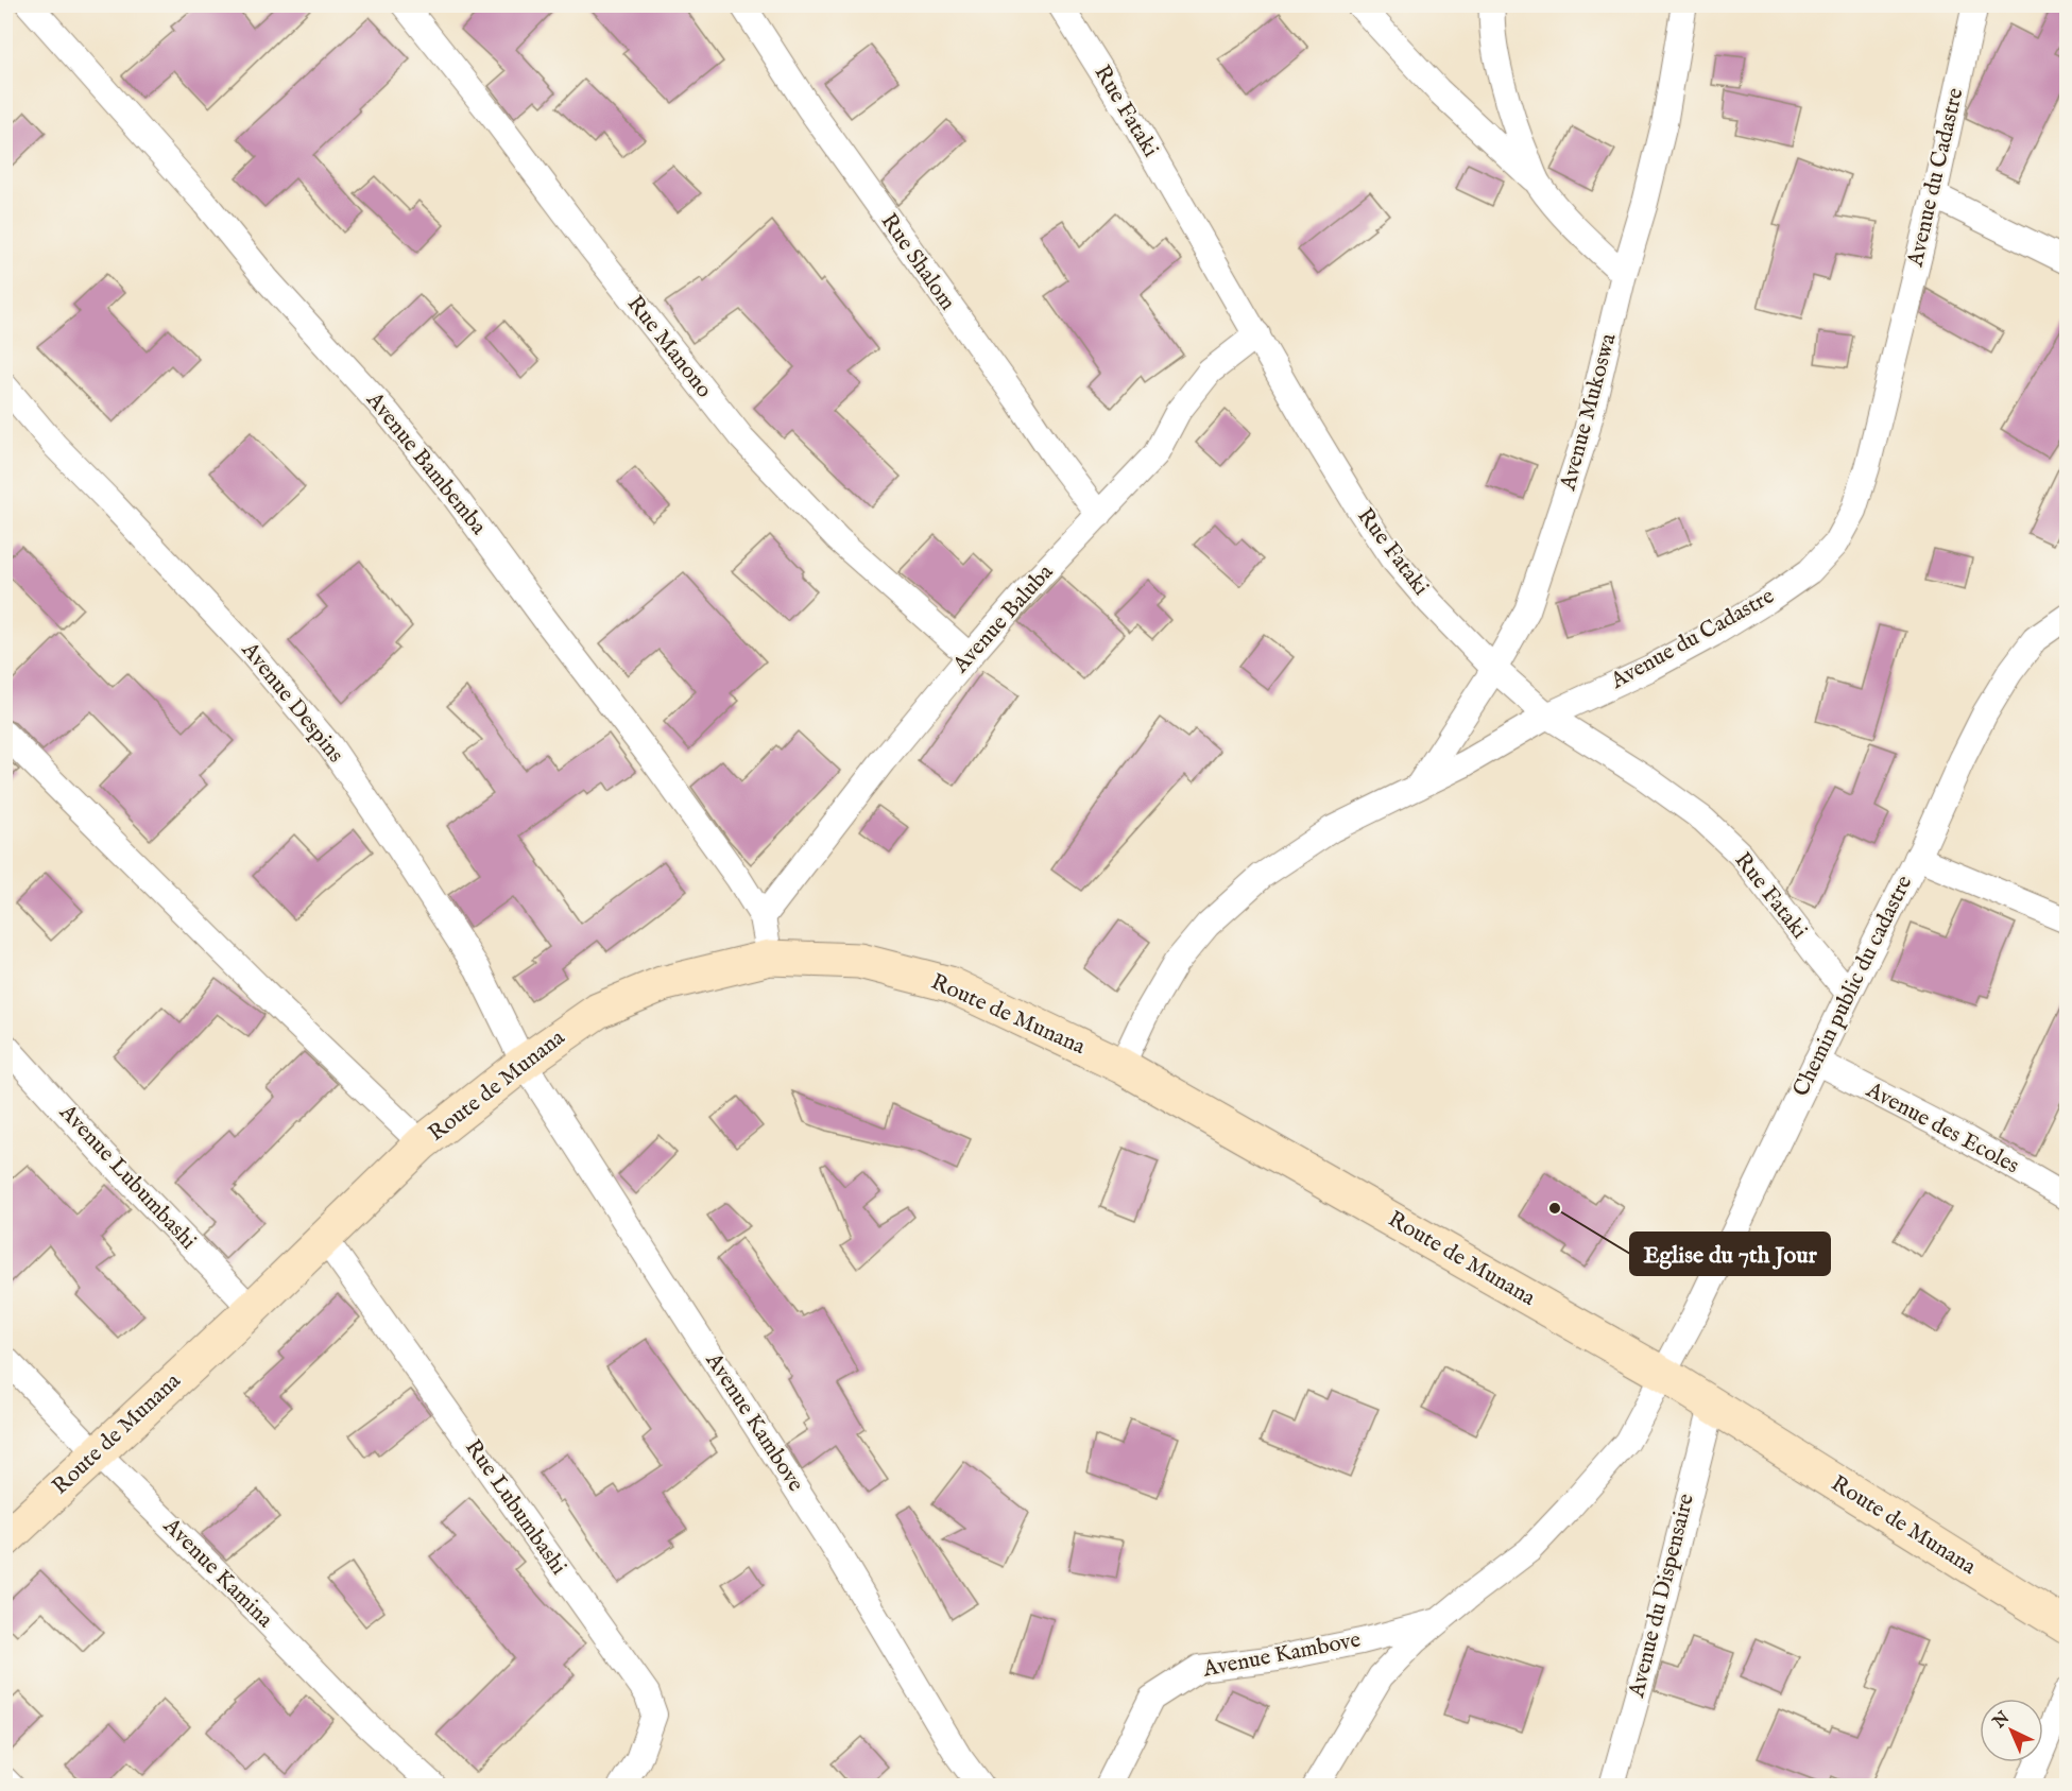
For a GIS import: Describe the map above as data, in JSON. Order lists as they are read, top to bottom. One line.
{"streets":{"main road":["Route de Munana"],"street":["Rue Fataki","Avenue du Cadastre","Rue Shalom","Rue Manono","Avenue Mukoswa","Avenue Bambemba","Avenue Baluba","Avenue Despins","Chemin public du cadastre","Avenue des Ecoles","Avenue Lubumbashi","Avenue Kambove","Rue Lubumbashi","Avenue Kamina","Avenue du Dispensaire"]},"crossings":[["Rue Fataki","Avenue du Cadastre"],["Rue Fataki","Avenue Mukoswa"],["Rue Fataki","Avenue Baluba"],["Rue Fataki","Chemin public du cadastre"],["Avenue du Cadastre","Avenue Mukoswa"],["Avenue du Cadastre","Route de Munana"],["Rue Shalom","Avenue Baluba"],["Rue Manono","Avenue Baluba"],["Avenue Bambemba","Avenue Baluba"],["Avenue Bambemba","Route de Munana"],["Avenue Despins","Route de Munana"],["Avenue Despins","Avenue Kambove"],["Chemin public du cadastre","Route de Munana"],["Chemin public du cadastre","Avenue des Ecoles"],["Chemin public du cadastre","Avenue Kambove"],["Route de Munana","Avenue Lubumbashi"],["Route de Munana","Avenue Kambove"],["Route de Munana","Rue Lubumbashi"],["Route de Munana","Avenue Kamina"],["Route de Munana","Avenue du Dispensaire"]],"places":["Eglise du 7th Jour"],"north":"top left"}
